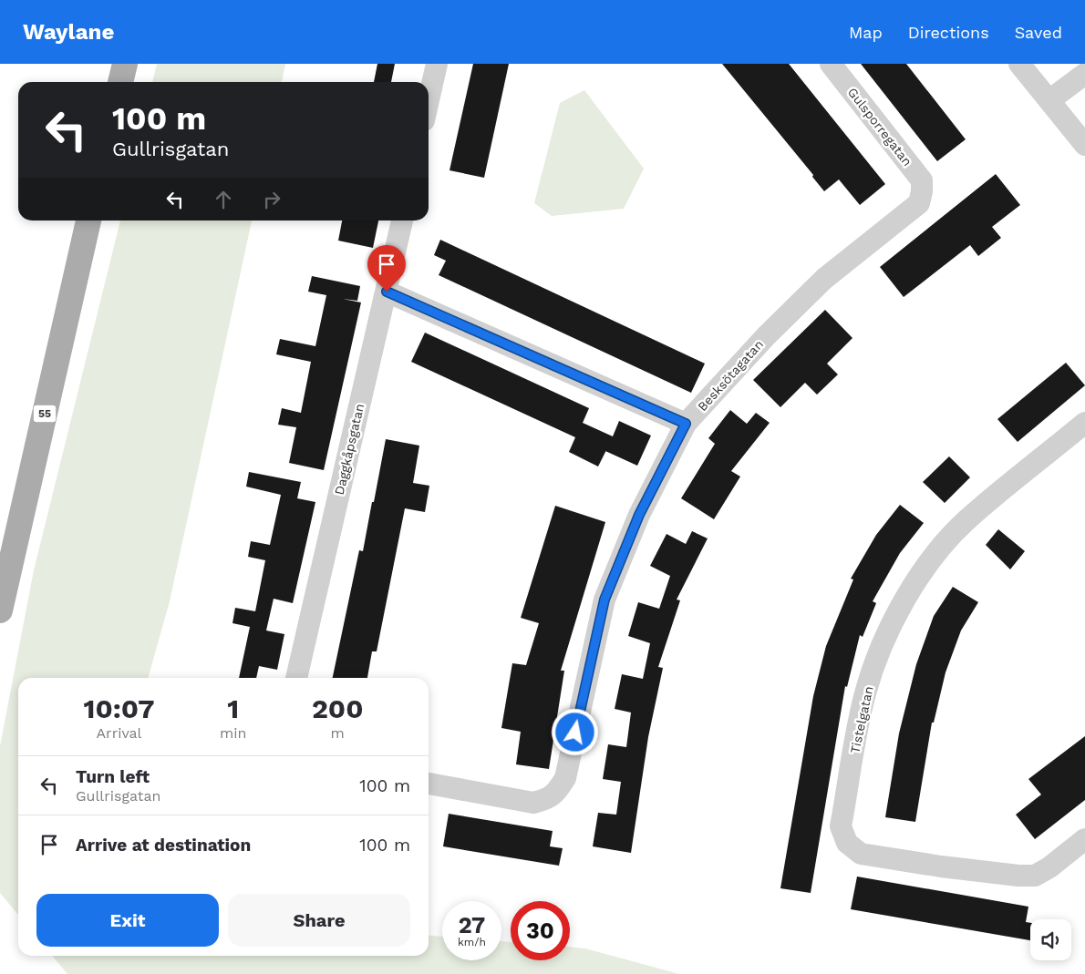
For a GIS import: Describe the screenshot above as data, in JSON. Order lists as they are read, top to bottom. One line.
{"streets":{"main road":["55"],"street":["Gulsporregatan","Besksötagatan","Daggkåpsgatan","Tistelgatan"]},"crossings":[["Gulsporregatan","Besksötagatan"]],"page":{"header":"Waylane","nav":["Map","Directions","Saved"],"turn":["100 m","Gullrisgatan"],"eta":["10:07","Arrival","1","min","200","m"],"list":[{"name":"Turn left","note":"Gullrisgatan","value":"100 m"},{"name":"Arrive at destination","value":"100 m"}],"buttons":["Exit","Share"],"speed":"27 km/h","limit":"30"}}
